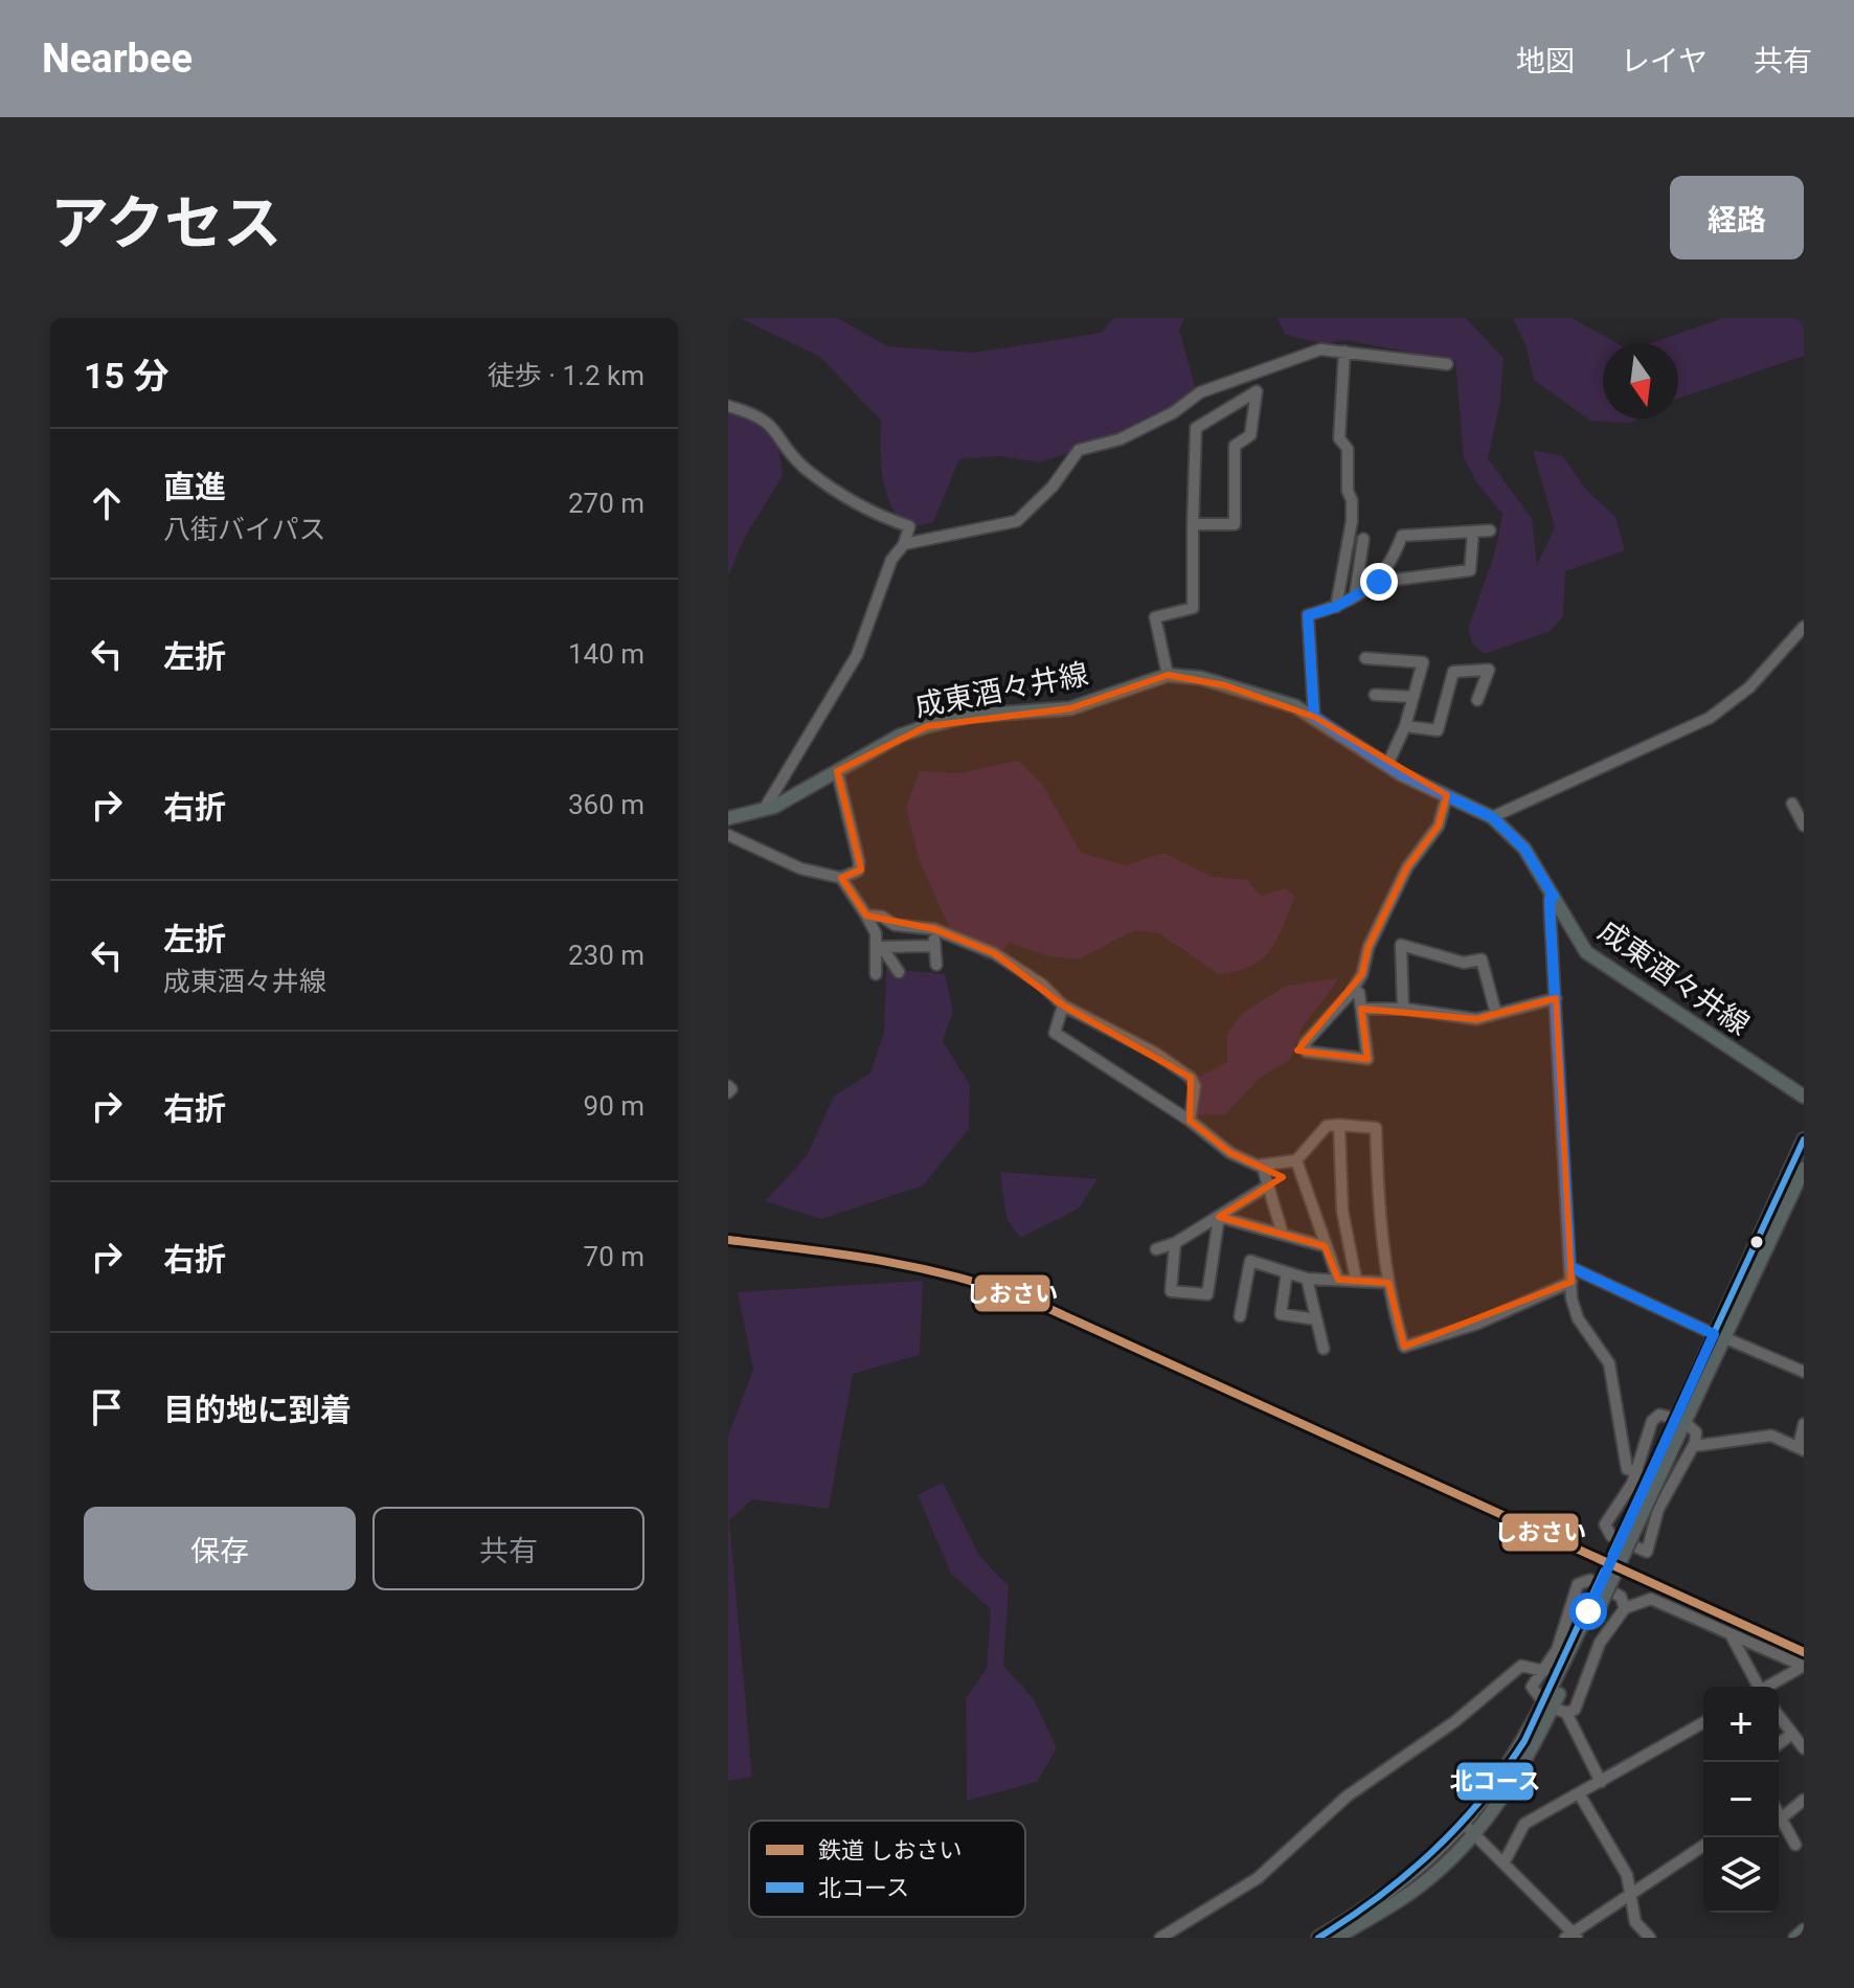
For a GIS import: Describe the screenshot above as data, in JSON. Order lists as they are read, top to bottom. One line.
{"streets":{"main road":["成東酒々井線"]},"lines":["transit line 北コース","rail line しおさい"],"legend":["鉄道 しおさい","北コース"],"north":"bottom","page":{"header":"Nearbee","nav":["地図","レイヤ","共有"],"title":"アクセス","buttons":["経路",["保存","共有"]],"heading":["15 分","徒歩 · 1.2 km"],"list":[["直進","八街バイパス","270 m"],["左折","140 m"],["右折","360 m"],["左折","成東酒々井線","230 m"],["右折","90 m"],["右折","70 m"],"目的地に到着"],"map_buttons":["+","−"]}}
